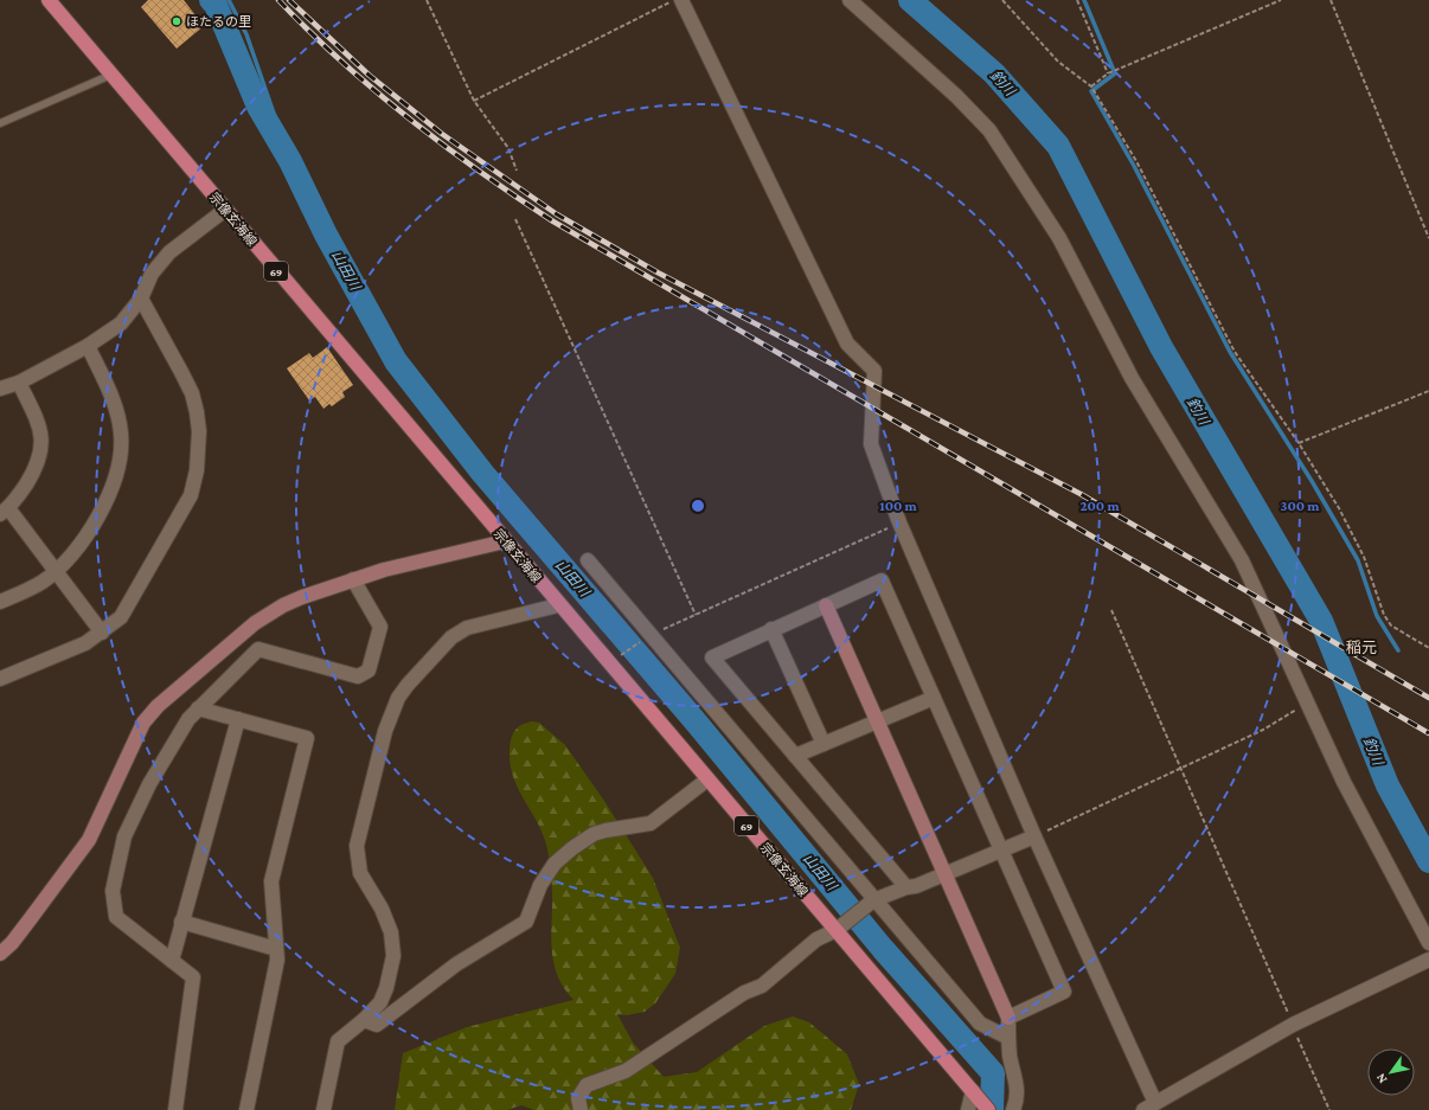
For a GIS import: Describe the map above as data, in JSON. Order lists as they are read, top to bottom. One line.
{"streets":{"main road":["宗像玄海線","69"]},"districts":["稲元"],"water":["釣川","山田川"],"places":["ほたるの里"],"north":"bottom left","rings":["100 m","200 m","300 m"]}
